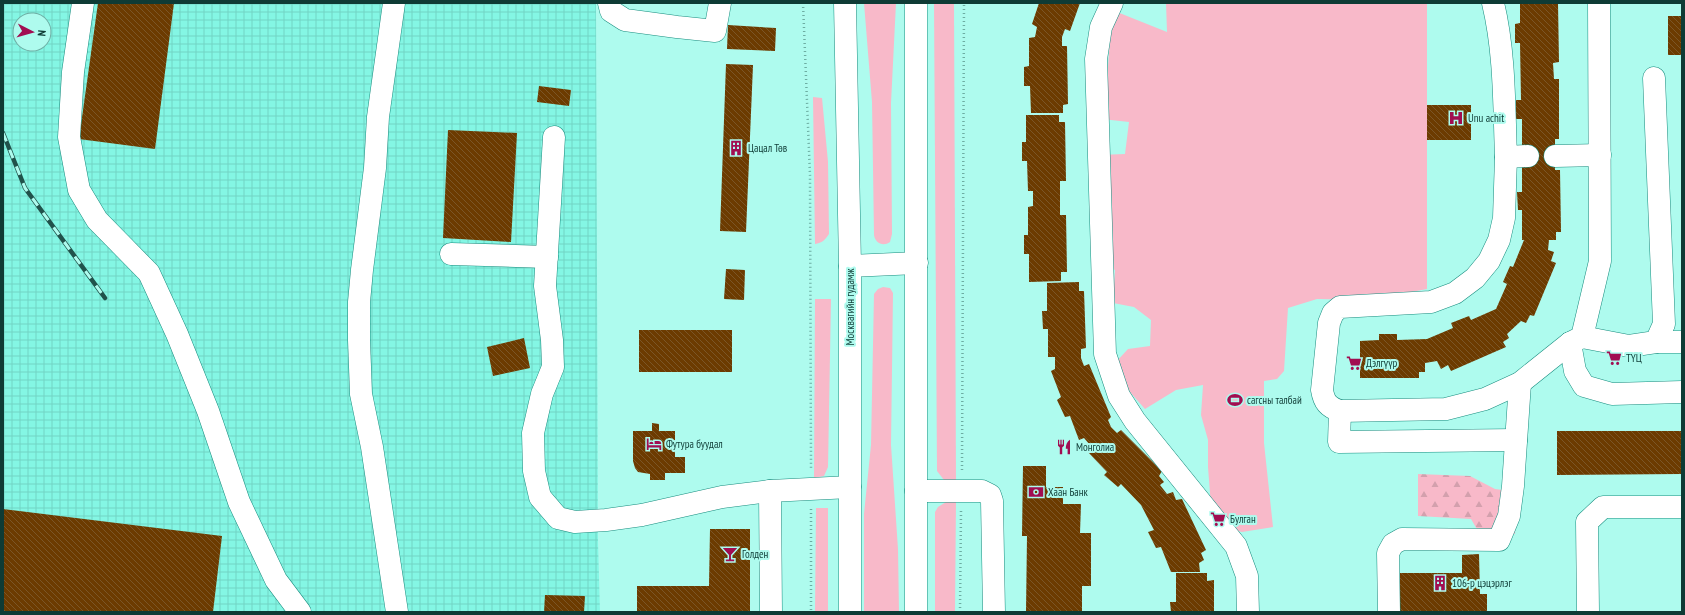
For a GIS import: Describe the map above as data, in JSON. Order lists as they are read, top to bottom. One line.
{"streets":{"main road":["Москвагийн гудамж"]},"places":{"hospital":["Unu achit"],"building":["Цацал Төв","106-р цэцэрлэг"],"supermarket":["ТҮЦ","Дэлгүүр","Булган"],"sports":["сагсны талбай"],"hotel":["Футура буудал"],"restaurant":["Монголиа"],"bank":["Хаан Банк"],"bar":["Голден"]},"north":"right"}
